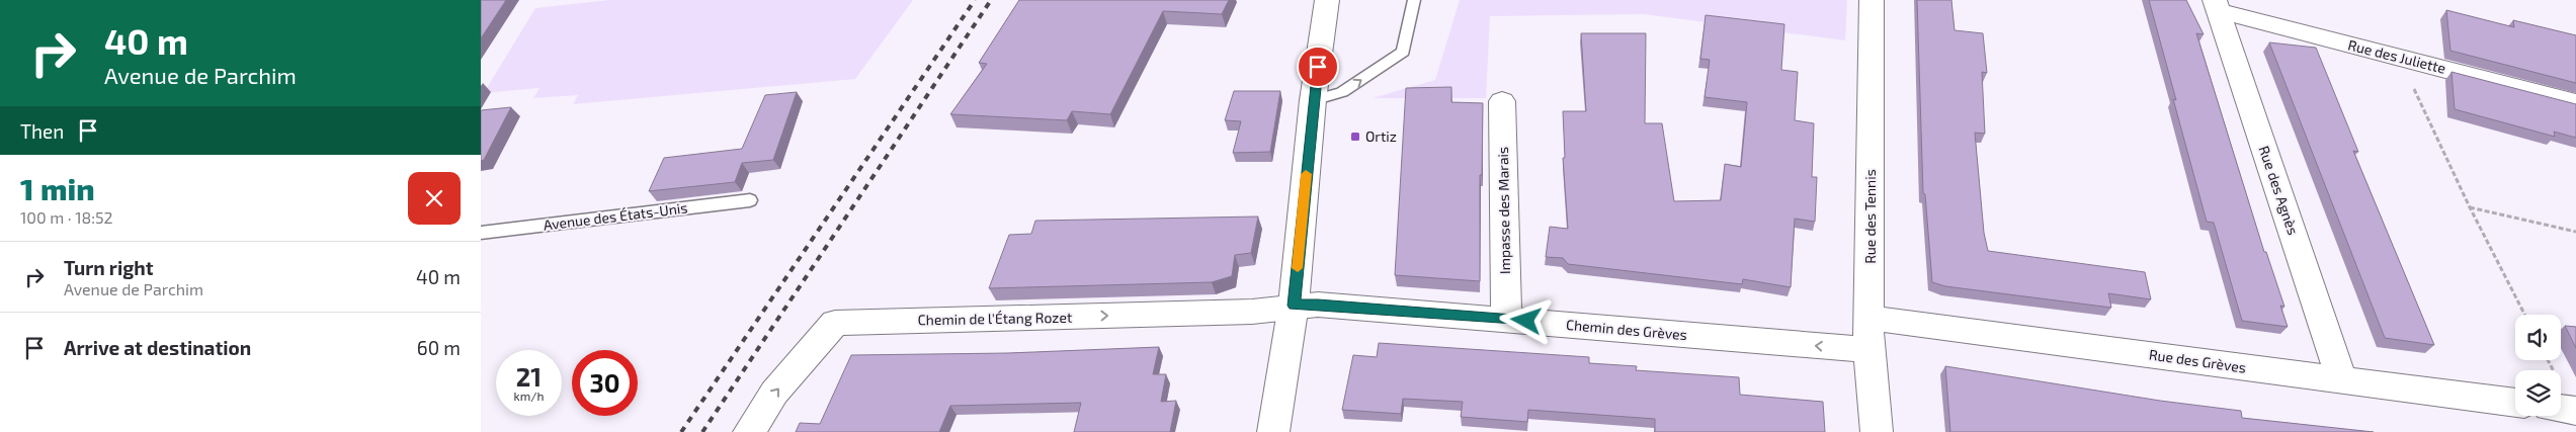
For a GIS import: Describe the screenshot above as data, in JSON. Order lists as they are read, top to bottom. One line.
{"streets":{"street":["Rue des Juliette","Rue des Agnès","Impasse des Marais","Rue des Tennis","Chemin de l'Étang Rozet","Chemin des Grèves","Rue des Grèves"],"lane":["Avenue des États-Unis"]},"crossings":[["Rue des Juliette","Rue des Agnès"],["Rue des Agnès","Rue des Grèves"],["Impasse des Marais","Chemin des Grèves"],["Rue des Tennis","Chemin des Grèves"],["Rue des Tennis","Rue des Grèves"],["Chemin de l'Étang Rozet","Chemin des Grèves"]],"one_way":["Chemin de l'Étang Rozet","Chemin des Grèves"],"places":{"transit":["Ortiz"]},"page":{"turn":["40 m","Avenue de Parchim"],"then":"Then","heading":["1 min","100 m · 18:52"],"list":[{"name":"Turn right","note":"Avenue de Parchim","value":"40 m"},{"name":"Arrive at destination","value":"60 m"}],"speed":"21 km/h","limit":"30"}}
